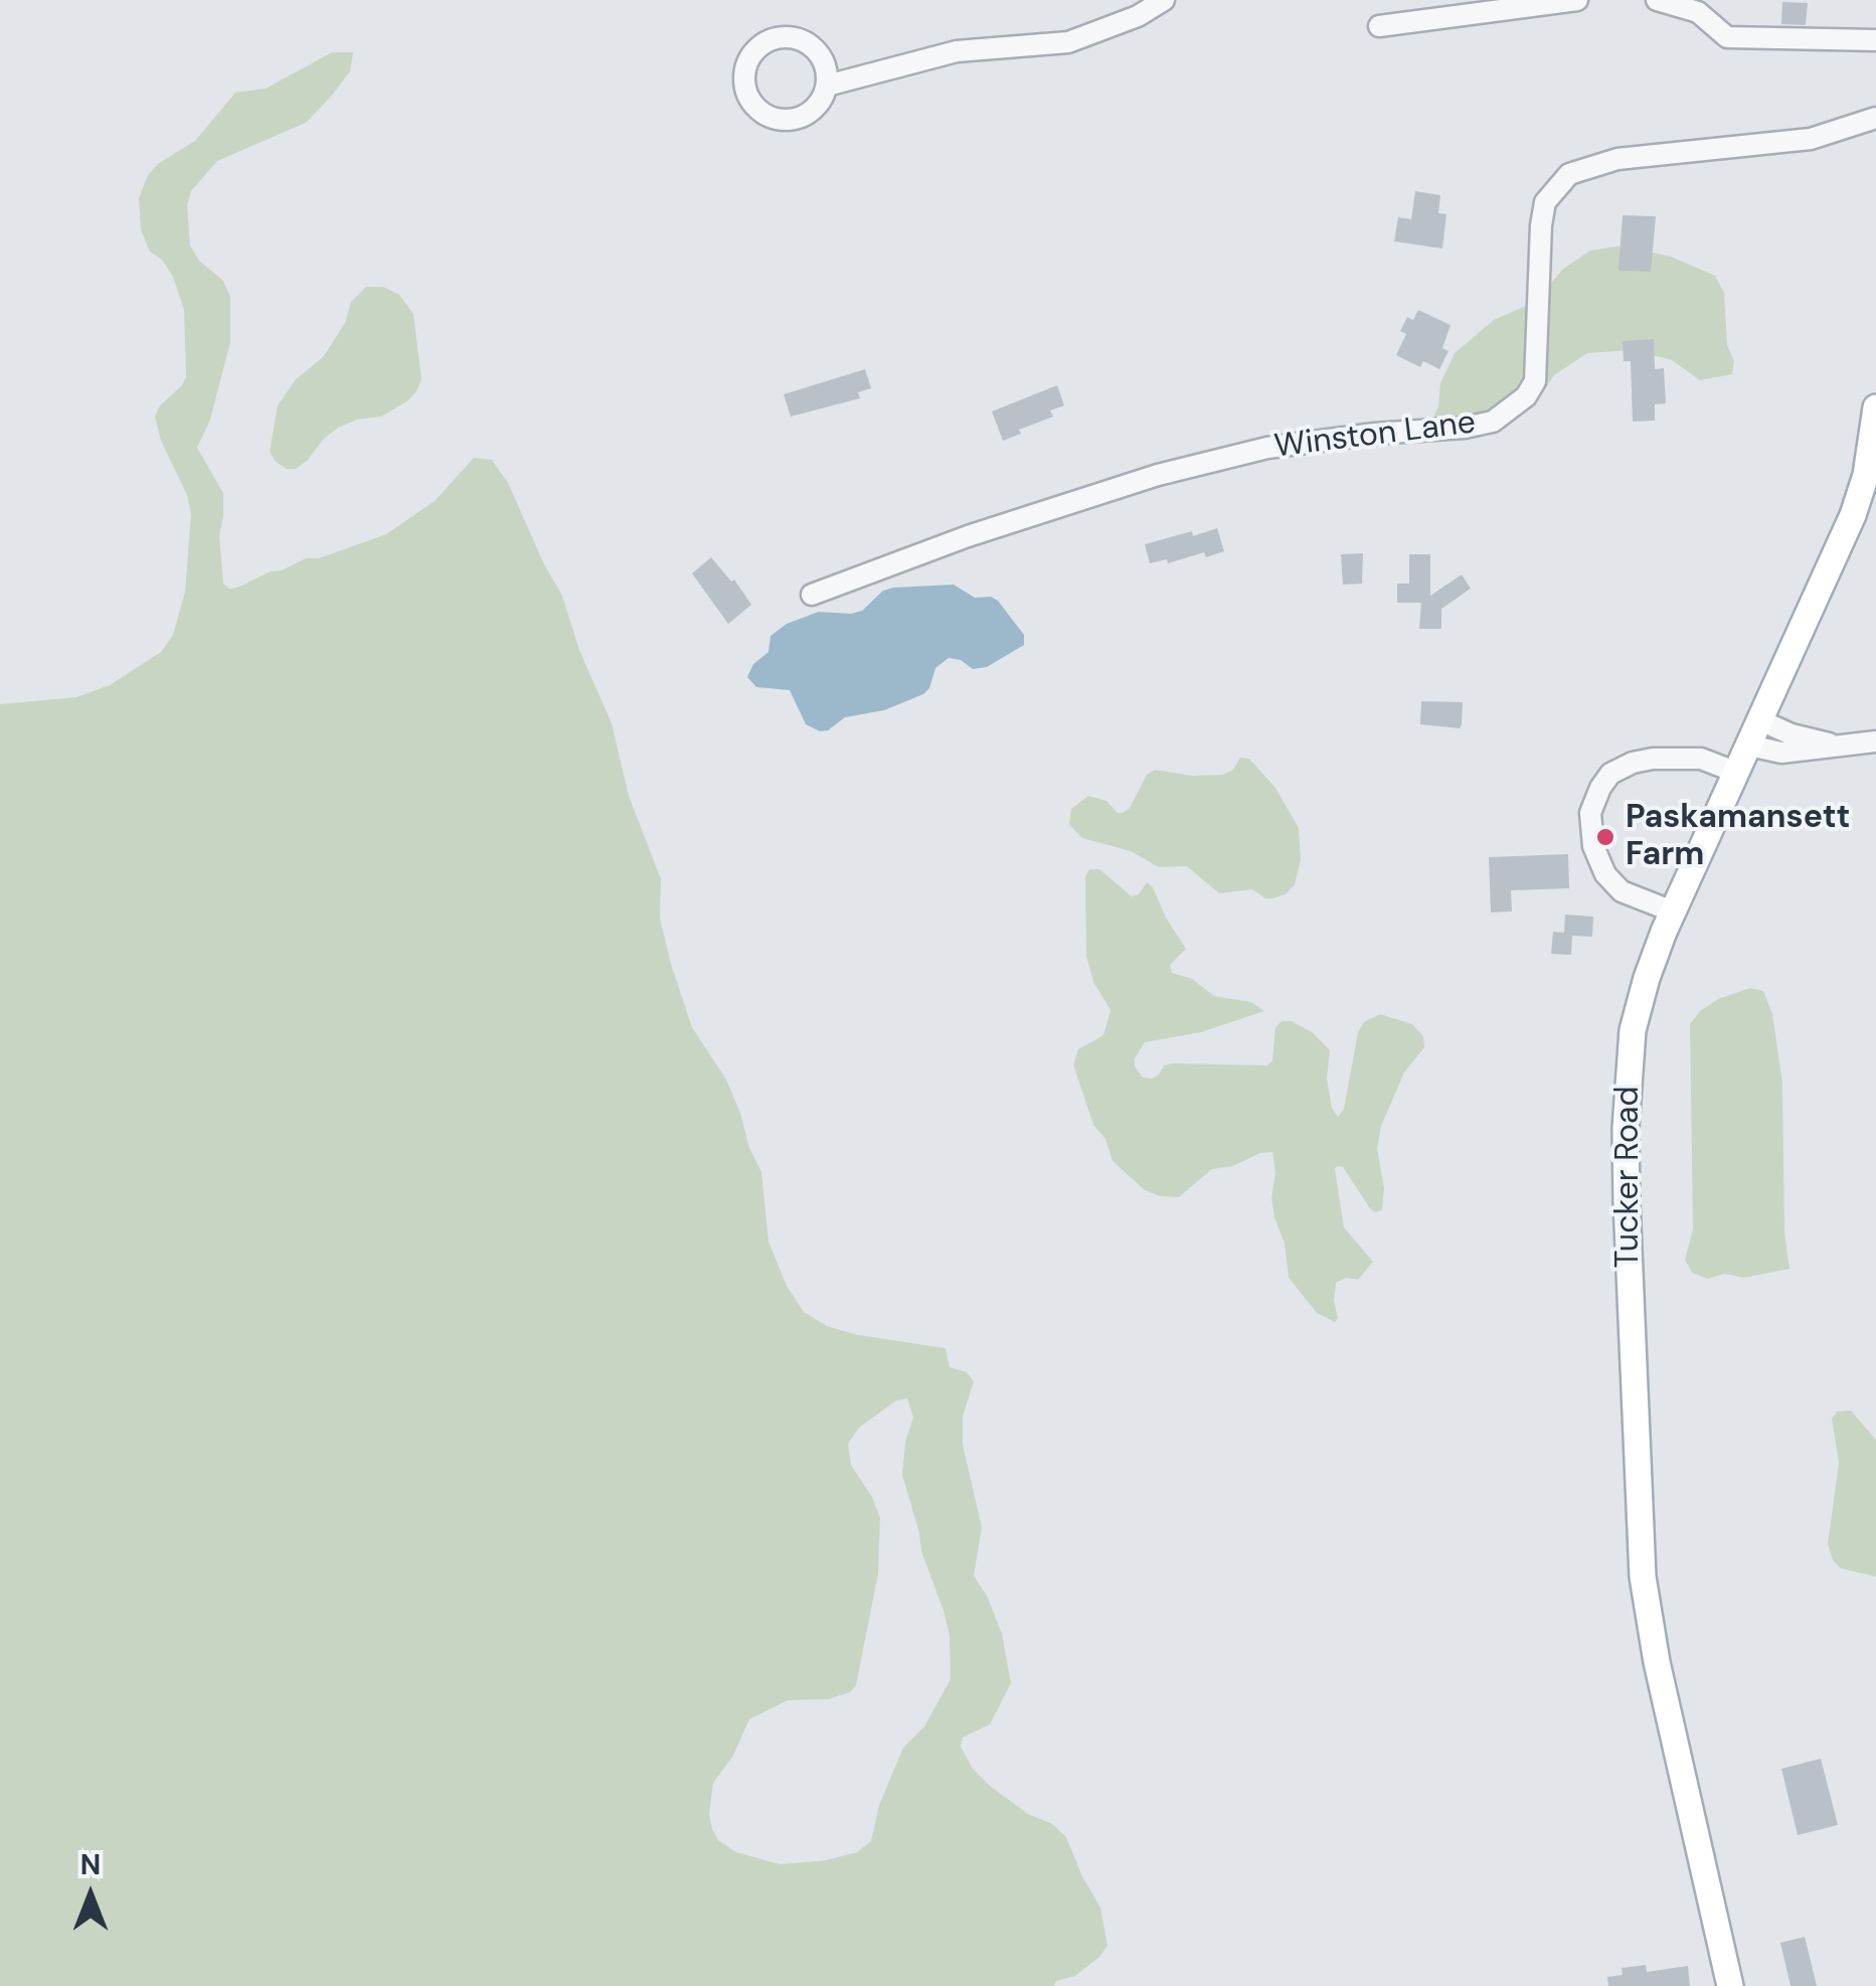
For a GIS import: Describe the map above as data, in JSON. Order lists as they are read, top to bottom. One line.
{"streets":{"main road":["Tucker Road"],"street":["Winston Lane"]},"places":["Paskamansett Farm"],"north":"top"}
